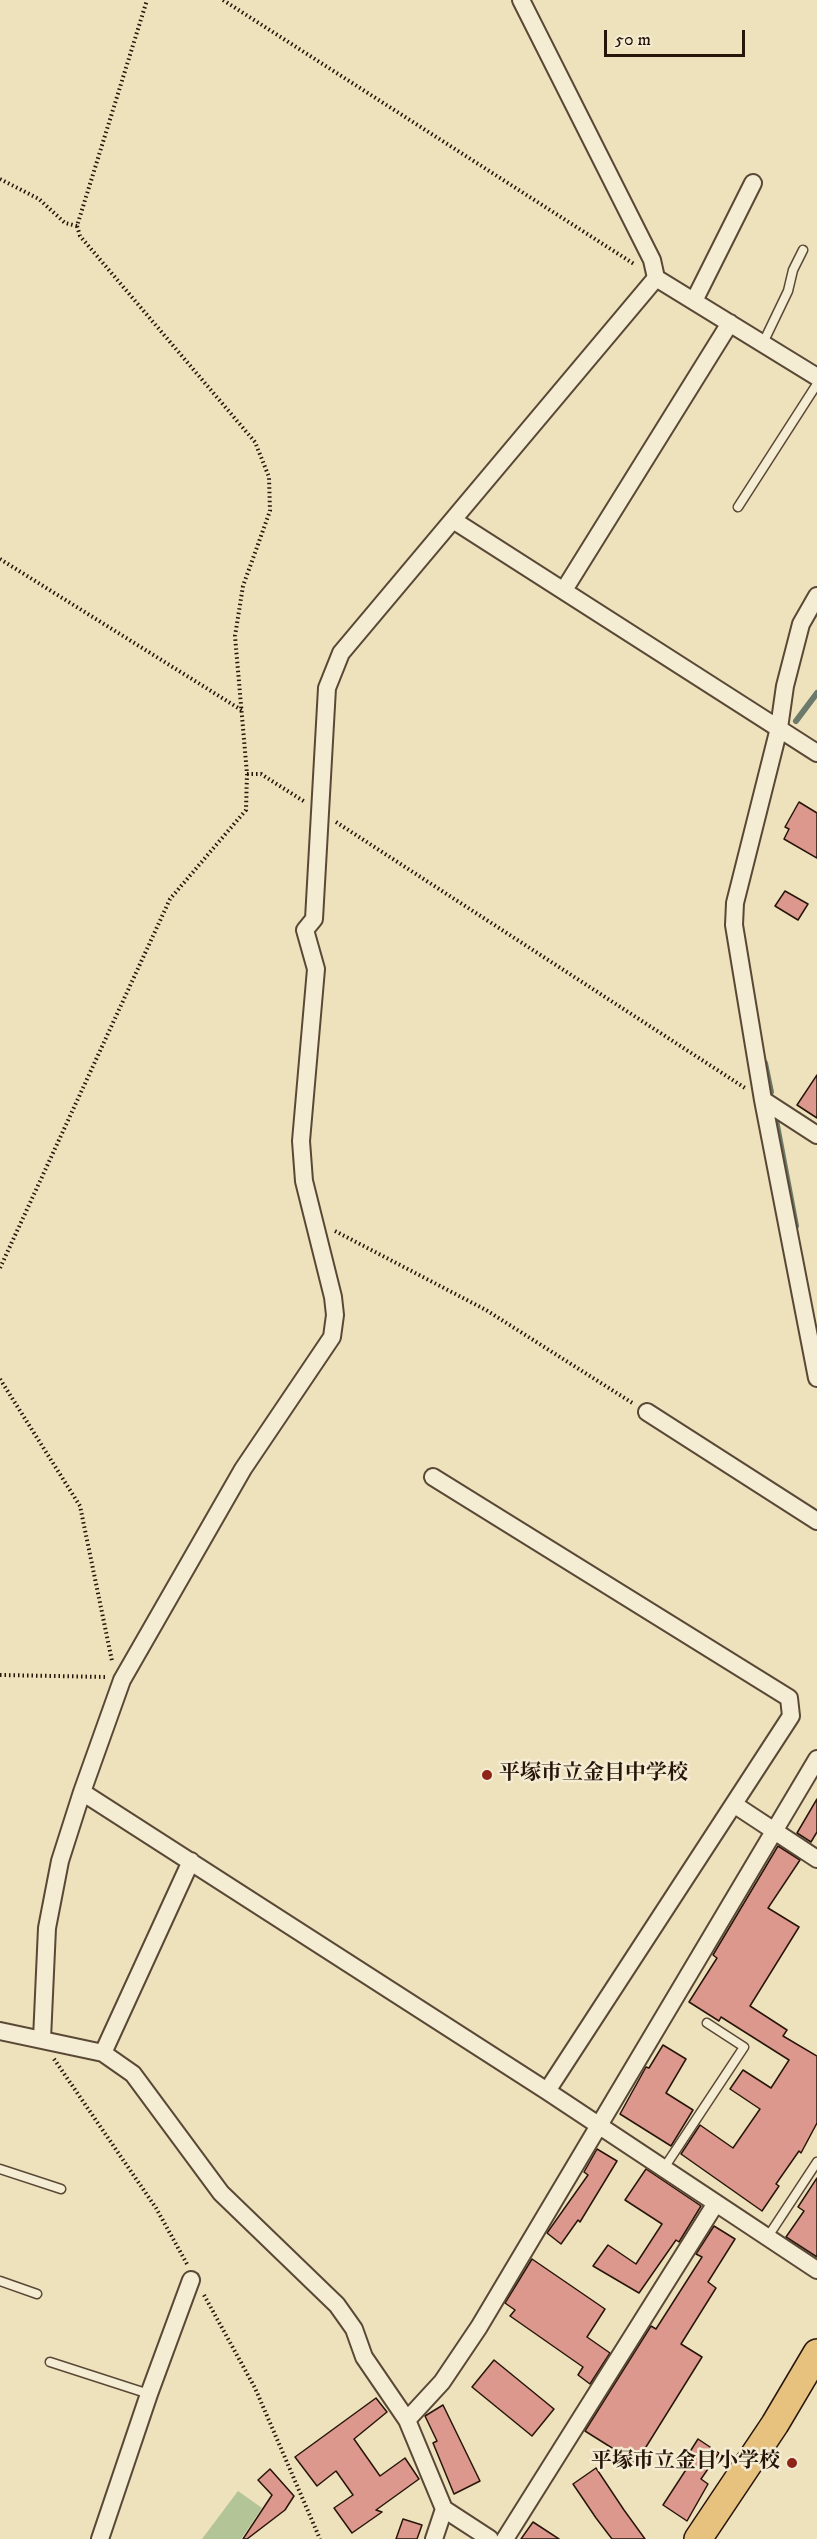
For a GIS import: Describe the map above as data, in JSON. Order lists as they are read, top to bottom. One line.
{"places":["平塚市立金目中学校","平塚市立金目小学校"],"scale_bar":"50 m"}
